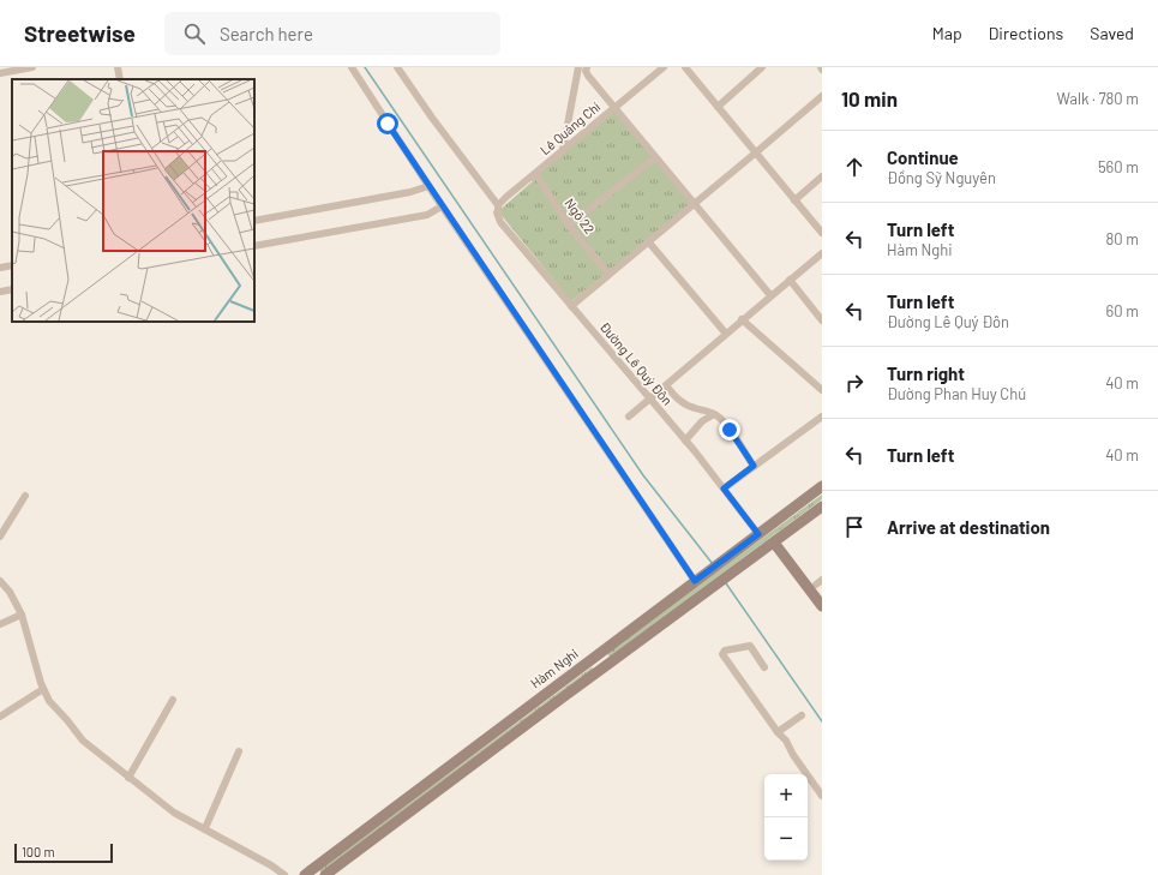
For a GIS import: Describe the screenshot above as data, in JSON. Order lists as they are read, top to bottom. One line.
{"streets":{"main road":["Hàm Nghi"],"street":["Lê Quảng Chí","Ngõ 22","Đường Lê Quý Đôn"]},"crossings":[["Lê Quảng Chí","Ngõ 22"],["Lê Quảng Chí","Đường Lê Quý Đôn"],["Đường Lê Quý Đôn","Hàm Nghi"]],"scale_bar":"100 m","page":{"header":"Streetwise","search":"Search here","nav":["Map","Directions","Saved"],"heading":["10 min","Walk · 780 m"],"list":[["Continue","Đồng Sỹ Nguyên","560 m"],["Turn left","Hàm Nghi","80 m"],["Turn left","Đường Lê Quý Đôn","60 m"],["Turn right","Đường Phan Huy Chú","40 m"],["Turn left","40 m"],"Arrive at destination"],"map_buttons":["+","−"],"scale":"100 m"}}
